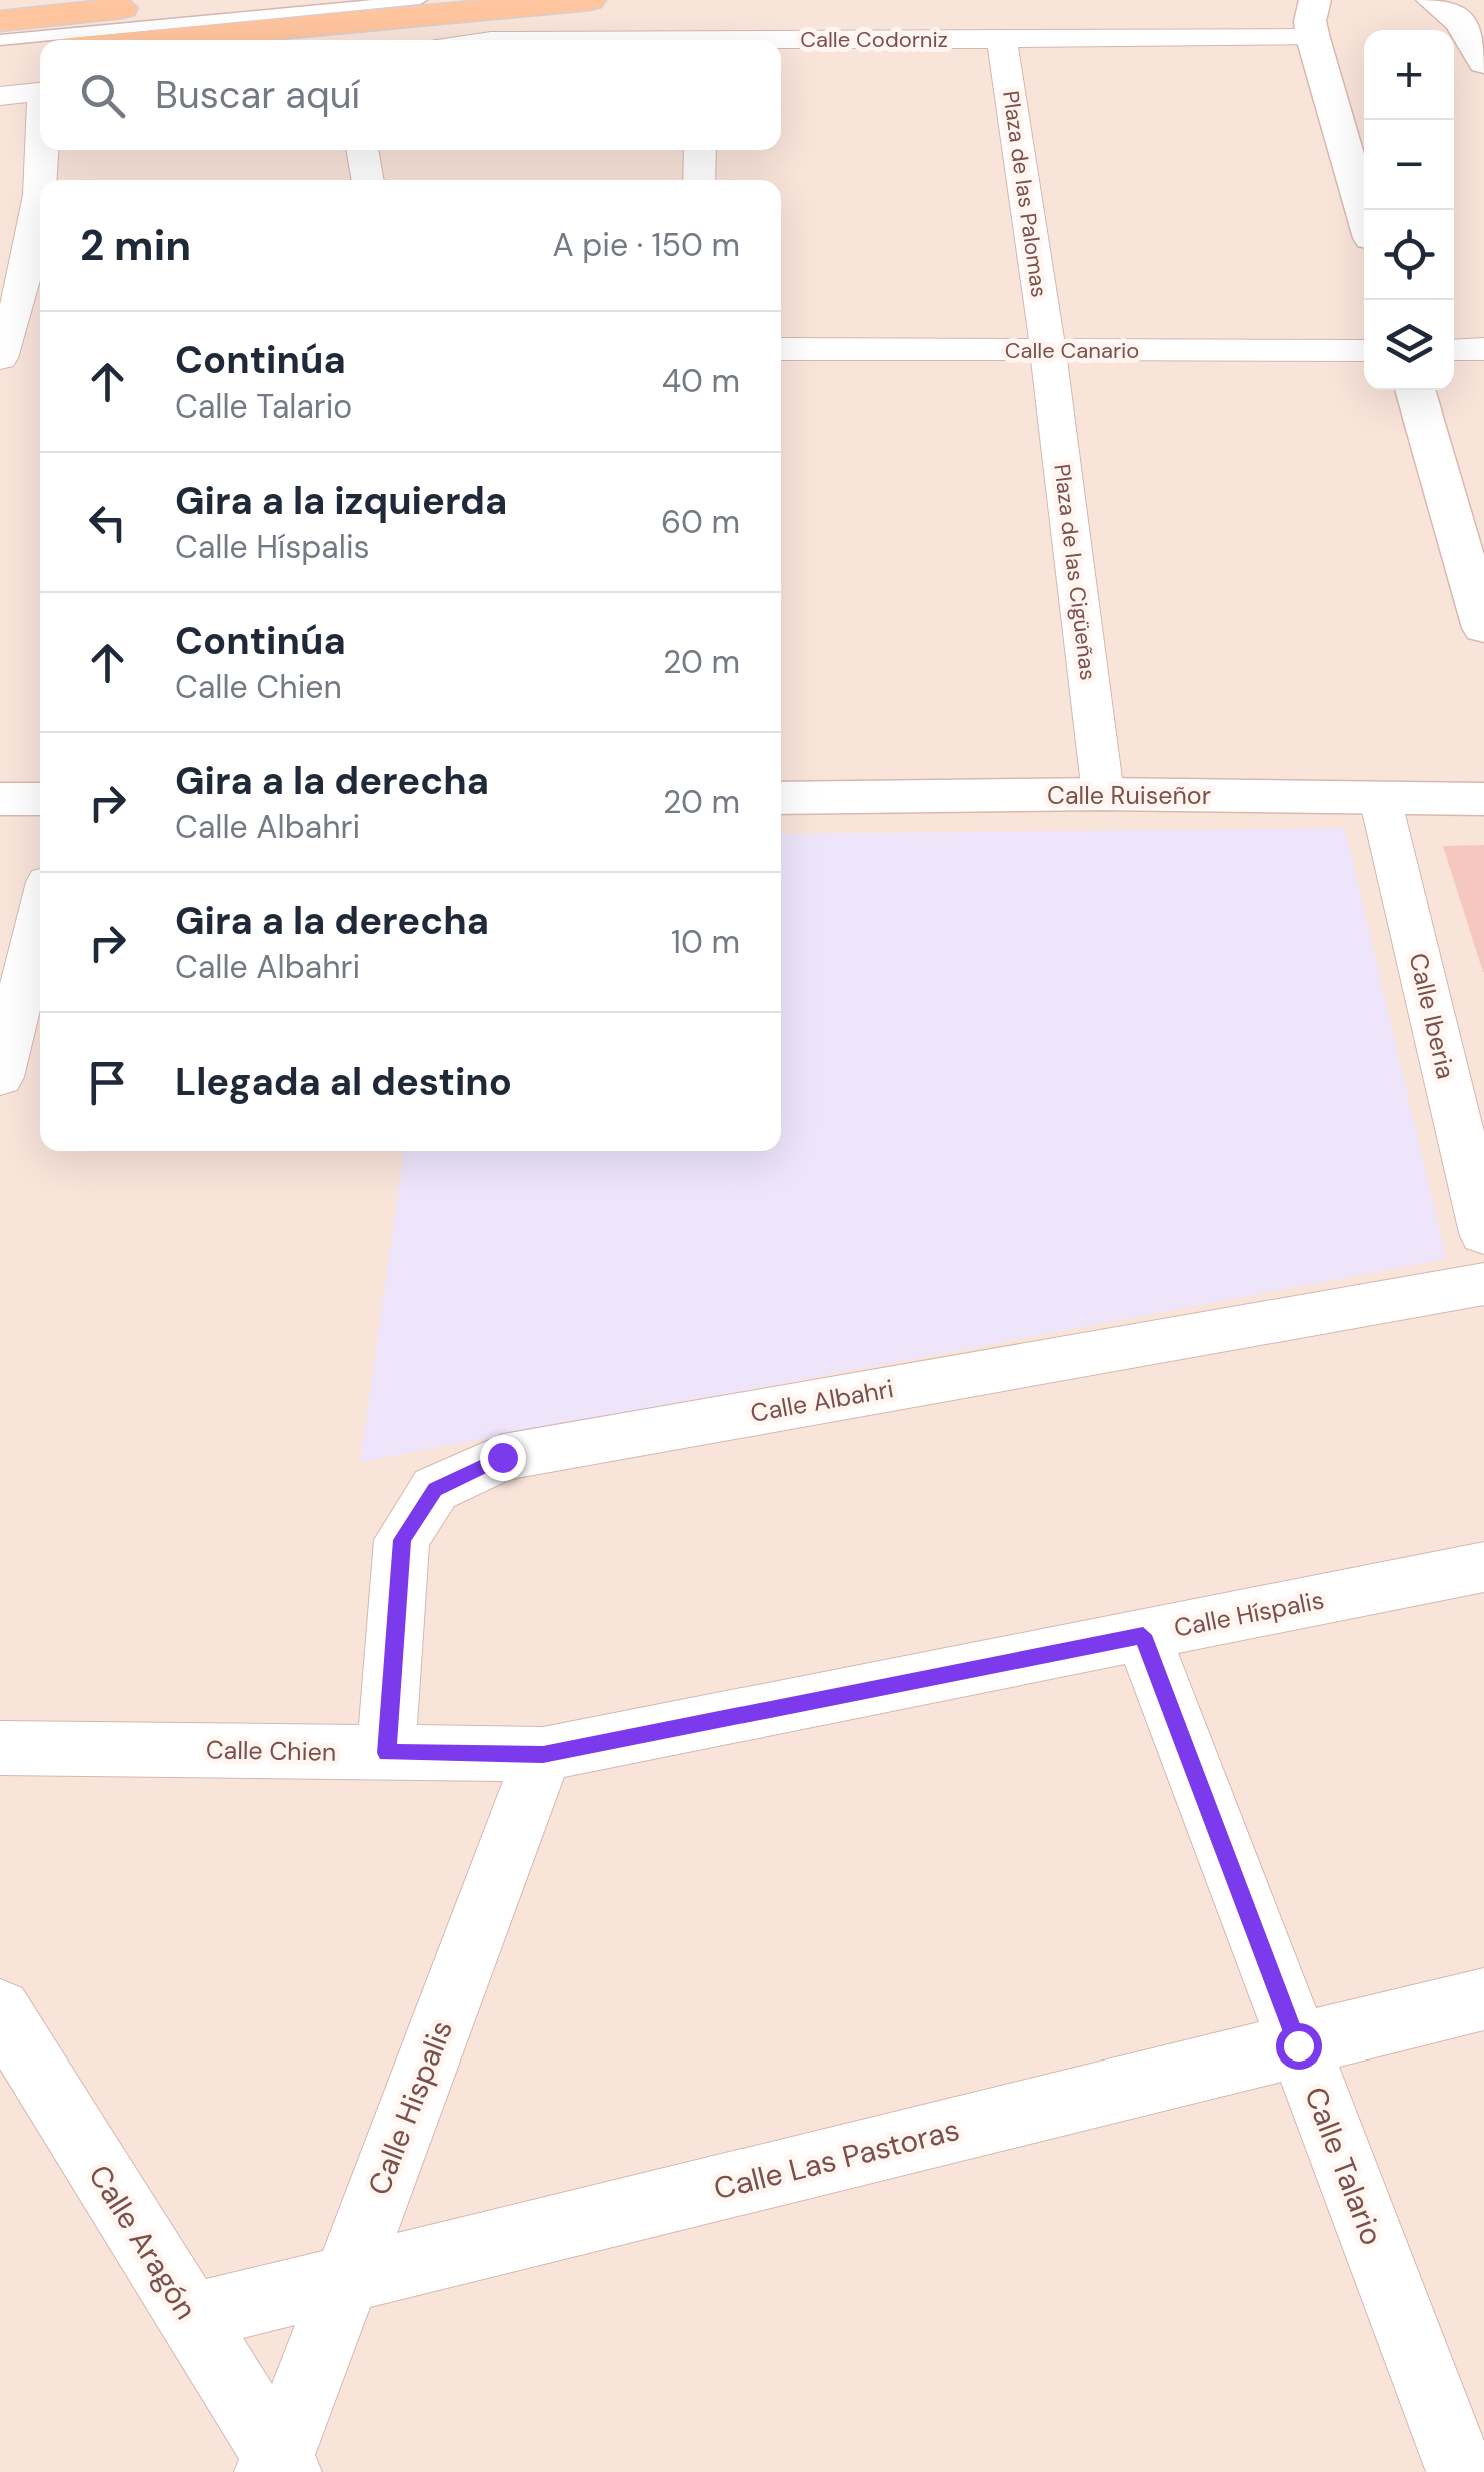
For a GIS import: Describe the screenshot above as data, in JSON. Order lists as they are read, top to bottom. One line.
{"streets":{"street":["Calle Codorniz","Plaza de las Palomas","Calle Canario","Plaza de las Cigüeñas","Calle Ruiseñor","Calle Iberia","Calle Albahri","Calle Híspalis","Calle Chien","Calle Hispalis","Calle Las Pastoras","Calle Talario","Calle Aragón"]},"crossings":[["Calle Codorniz","Plaza de las Palomas"],["Plaza de las Palomas","Calle Canario"],["Plaza de las Palomas","Plaza de las Cigüeñas"],["Calle Canario","Plaza de las Cigüeñas"],["Plaza de las Cigüeñas","Calle Ruiseñor"],["Calle Ruiseñor","Calle Iberia"],["Calle Albahri","Calle Chien"],["Calle Híspalis","Calle Chien"],["Calle Híspalis","Calle Hispalis"],["Calle Híspalis","Calle Talario"],["Calle Chien","Calle Hispalis"],["Calle Hispalis","Calle Las Pastoras"],["Calle Hispalis","Calle Aragón"],["Calle Las Pastoras","Calle Talario"],["Calle Las Pastoras","Calle Aragón"]],"page":{"map_buttons":["+","−"],"search":"Buscar aquí","heading":["2 min","A pie · 150 m"],"list":[["Continúa","Calle Talario","40 m"],["Gira a la izquierda","Calle Híspalis","60 m"],["Continúa","Calle Chien","20 m"],["Gira a la derecha","Calle Albahri","20 m"],["Gira a la derecha","Calle Albahri","10 m"],"Llegada al destino"]}}
